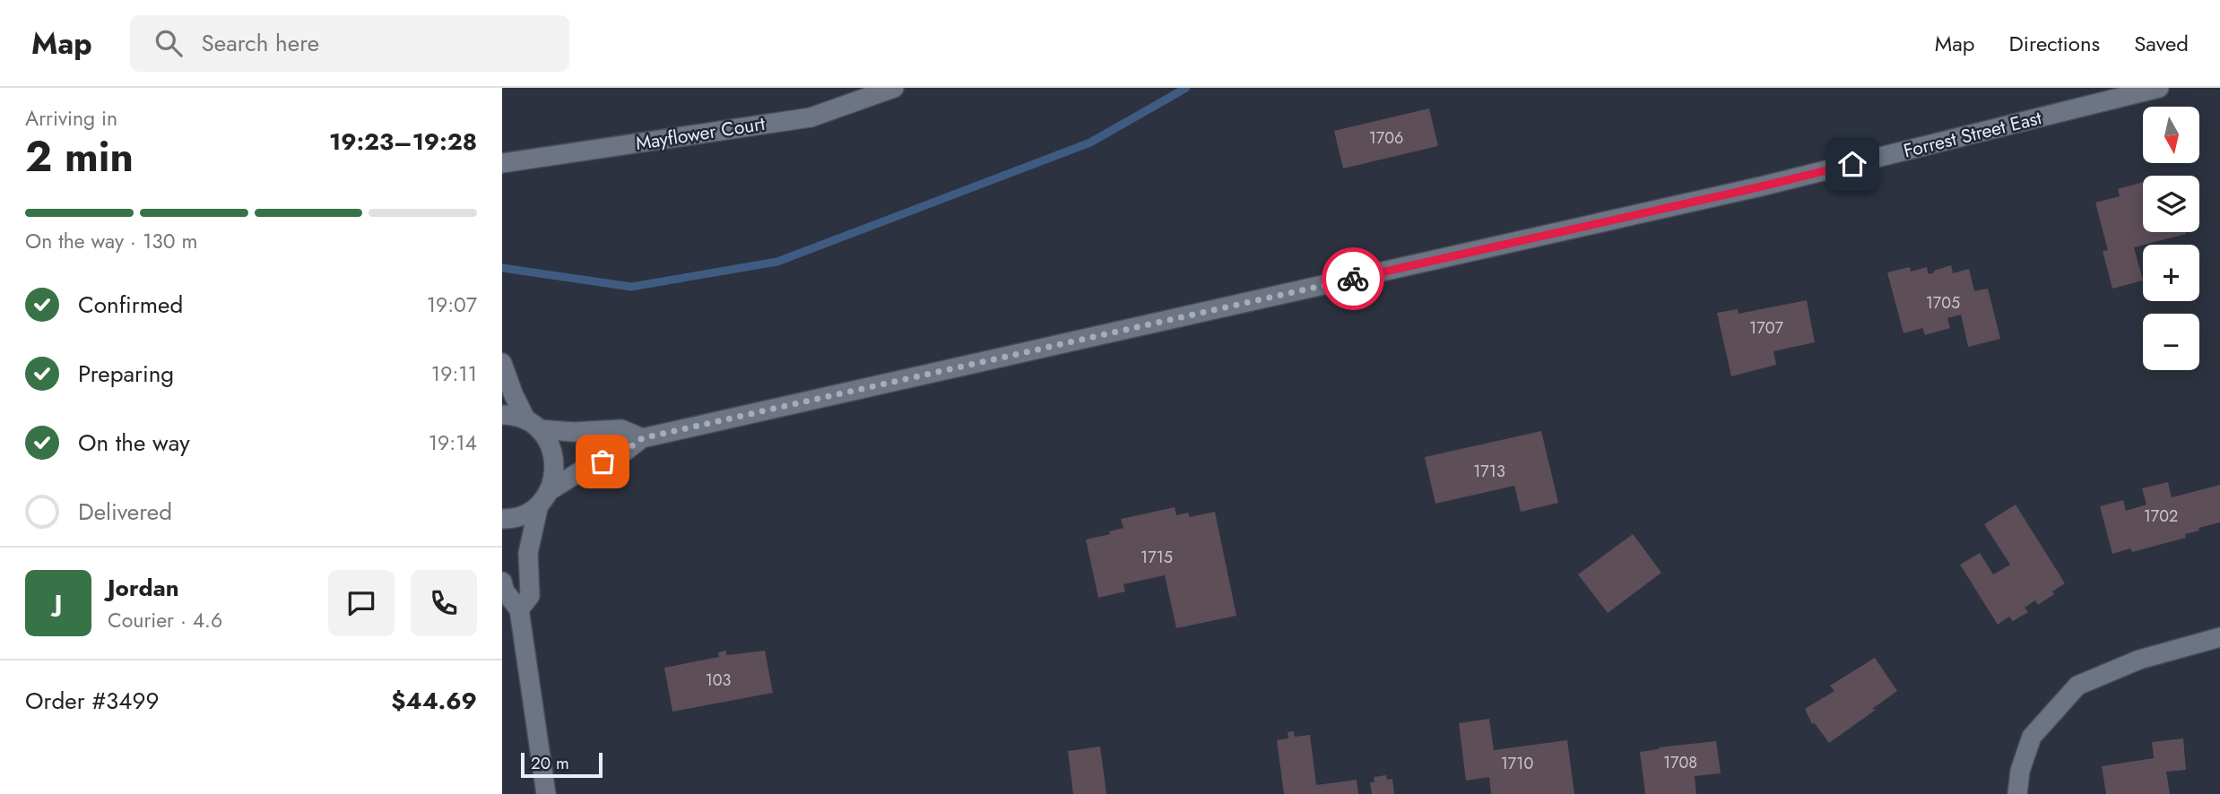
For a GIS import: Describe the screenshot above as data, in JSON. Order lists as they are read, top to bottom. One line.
{"streets":{"street":["Mayflower Court","Forrest Street East"]},"house_numbers":["1706","1705","1707","1713","1702","1715","103","1708","1710"],"scale_bar":"20 m","north":"bottom","page":{"header":"Map","search":"Search here","nav":["Map","Directions","Saved"],"heading":["2 min","Arriving in","19:23–19:28"],"panel":["Jordan","Courier · 4.6","Order #3499","$44.69"],"map_buttons":["+","−"],"bar":"On the way · 130 m","list":[["Confirmed","19:07"],["Preparing","19:11"],["On the way","19:14"],"Delivered"],"round":"J","scale":"20 m"}}
